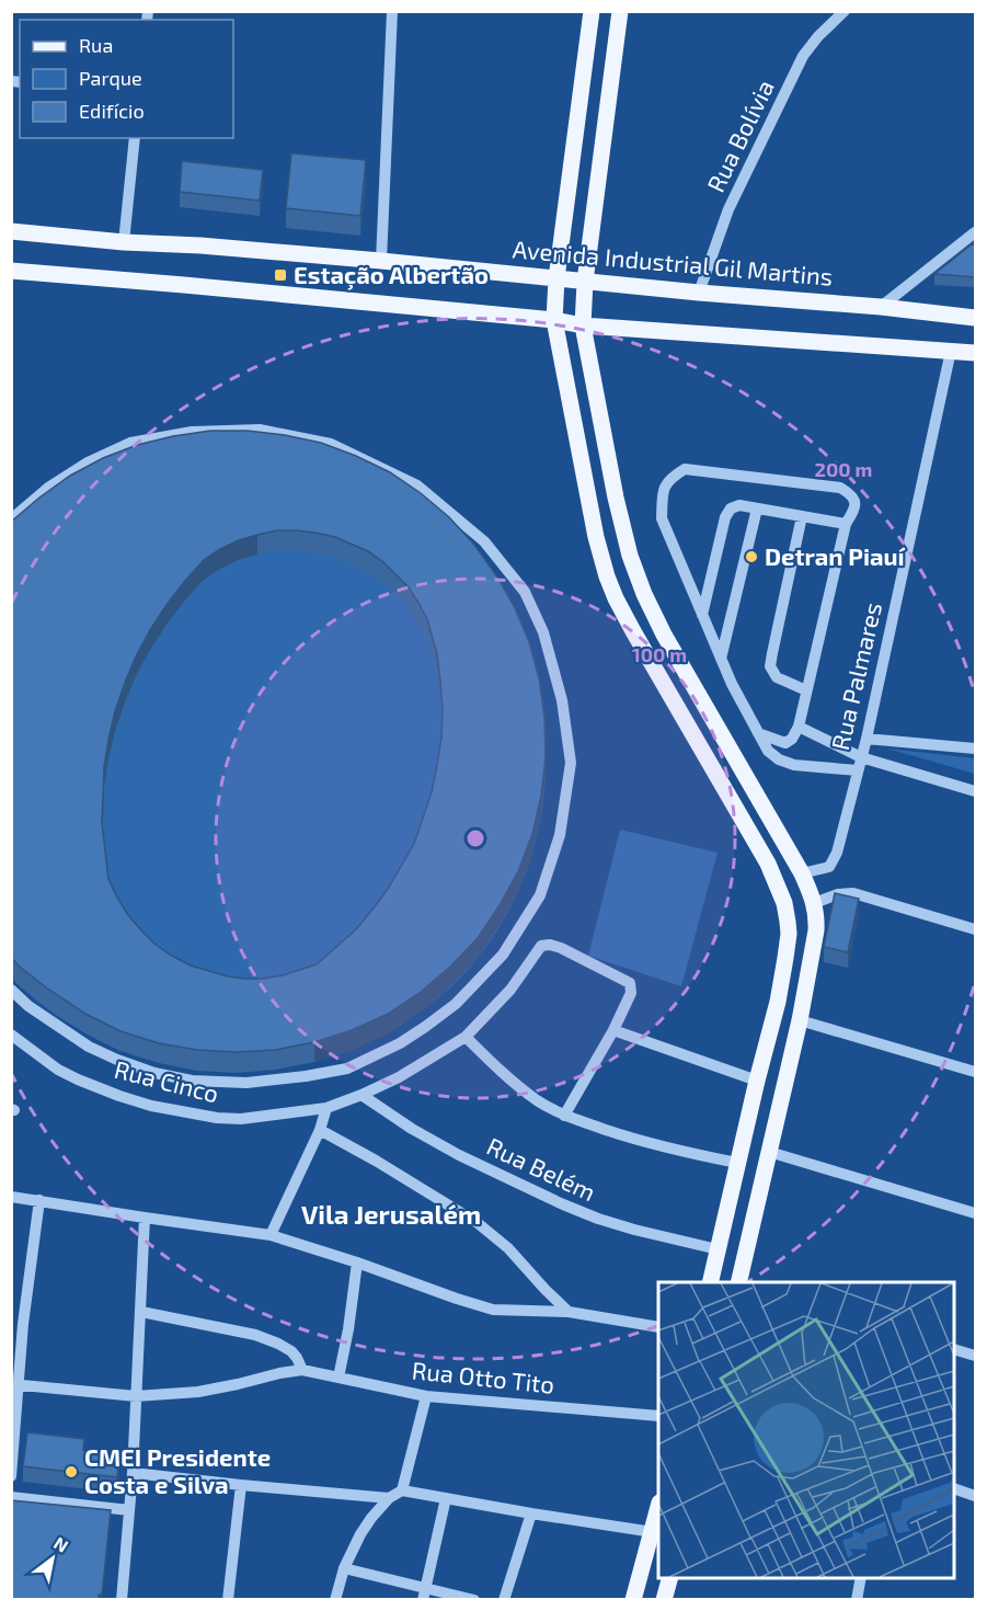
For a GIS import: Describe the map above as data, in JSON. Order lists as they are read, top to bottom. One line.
{"streets":{"main road":["Avenida Industrial Gil Martins"],"street":["Rua Bolívia","Rua Palmares","Rua Cinco","Rua Belém","Rua Otto Tito"]},"crossings":[["Rua Bolívia","Avenida Industrial Gil Martins"],["Rua Cinco","Rua Belém"]],"districts":["Vila Jerusalém"],"places":{"transit":["Estação Albertão"],"other":["Detran Piauí","CMEI Presidente Costa e Silva"]},"legend":["Rua","Parque","Edifício"],"north":"top right","rings":["200 m","100 m"]}
